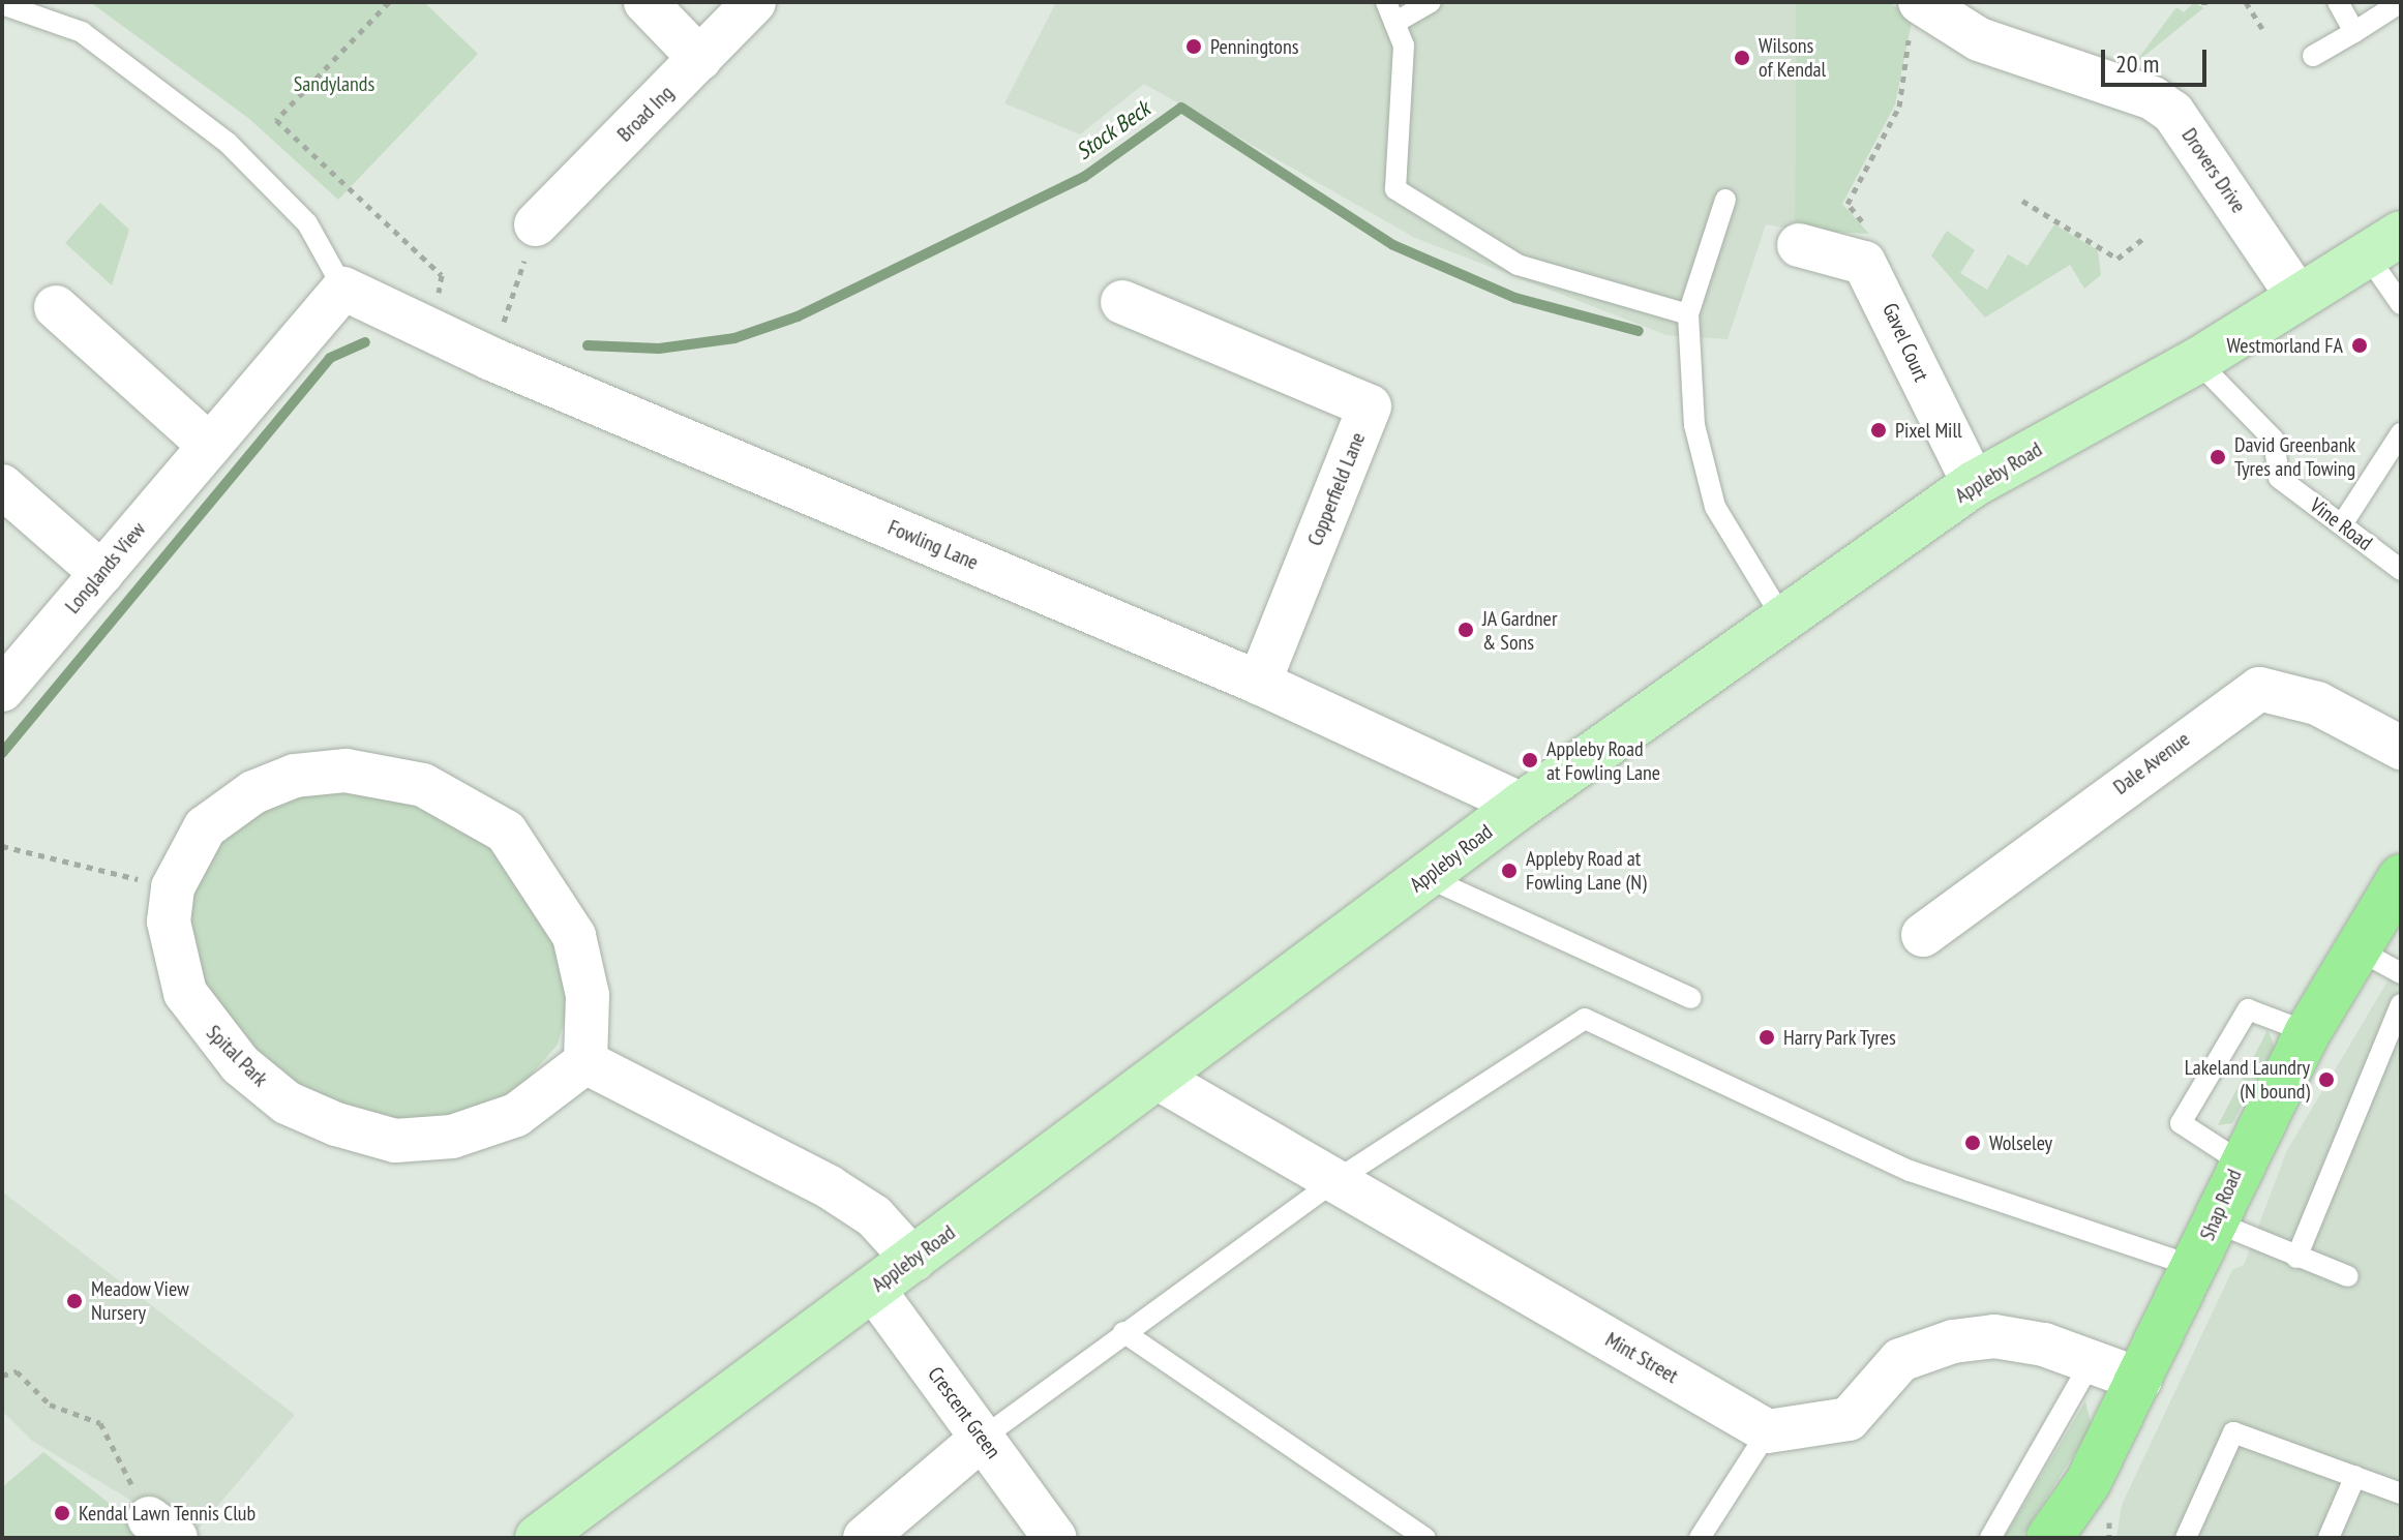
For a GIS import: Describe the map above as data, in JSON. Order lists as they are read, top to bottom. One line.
{"streets":{"highway":["Shap Road"],"main road":["Appleby Road"],"street":["Broad Ing","Drovers Drive","Gavel Court","Copperfield Lane","Fowling Lane","Longlands View","Dale Avenue","Spital Park","Mint Street","Crescent Green"],"lane":["Vine Road"]},"crossings":[["Drovers Drive","Appleby Road"],["Gavel Court","Appleby Road"],["Appleby Road","Vine Road"],["Appleby Road","Fowling Lane"],["Appleby Road","Mint Street"],["Appleby Road","Crescent Green"],["Copperfield Lane","Fowling Lane"],["Fowling Lane","Longlands View"]],"water":["Stock Beck"],"parks":["Sandylands"],"places":["Penningtons","Wilsons of Kendal","Westmorland FA","Pixel Mill","David Greenbank Tyres and Towing","JA Gardner & Sons","Appleby Road at Fowling Lane","Appleby Road at Fowling Lane (N)","Harry Park Tyres","Lakeland Laundry (N bound)","Wolseley","Meadow View Nursery","Kendal Lawn Tennis Club"],"scale_bar":"20 m"}
